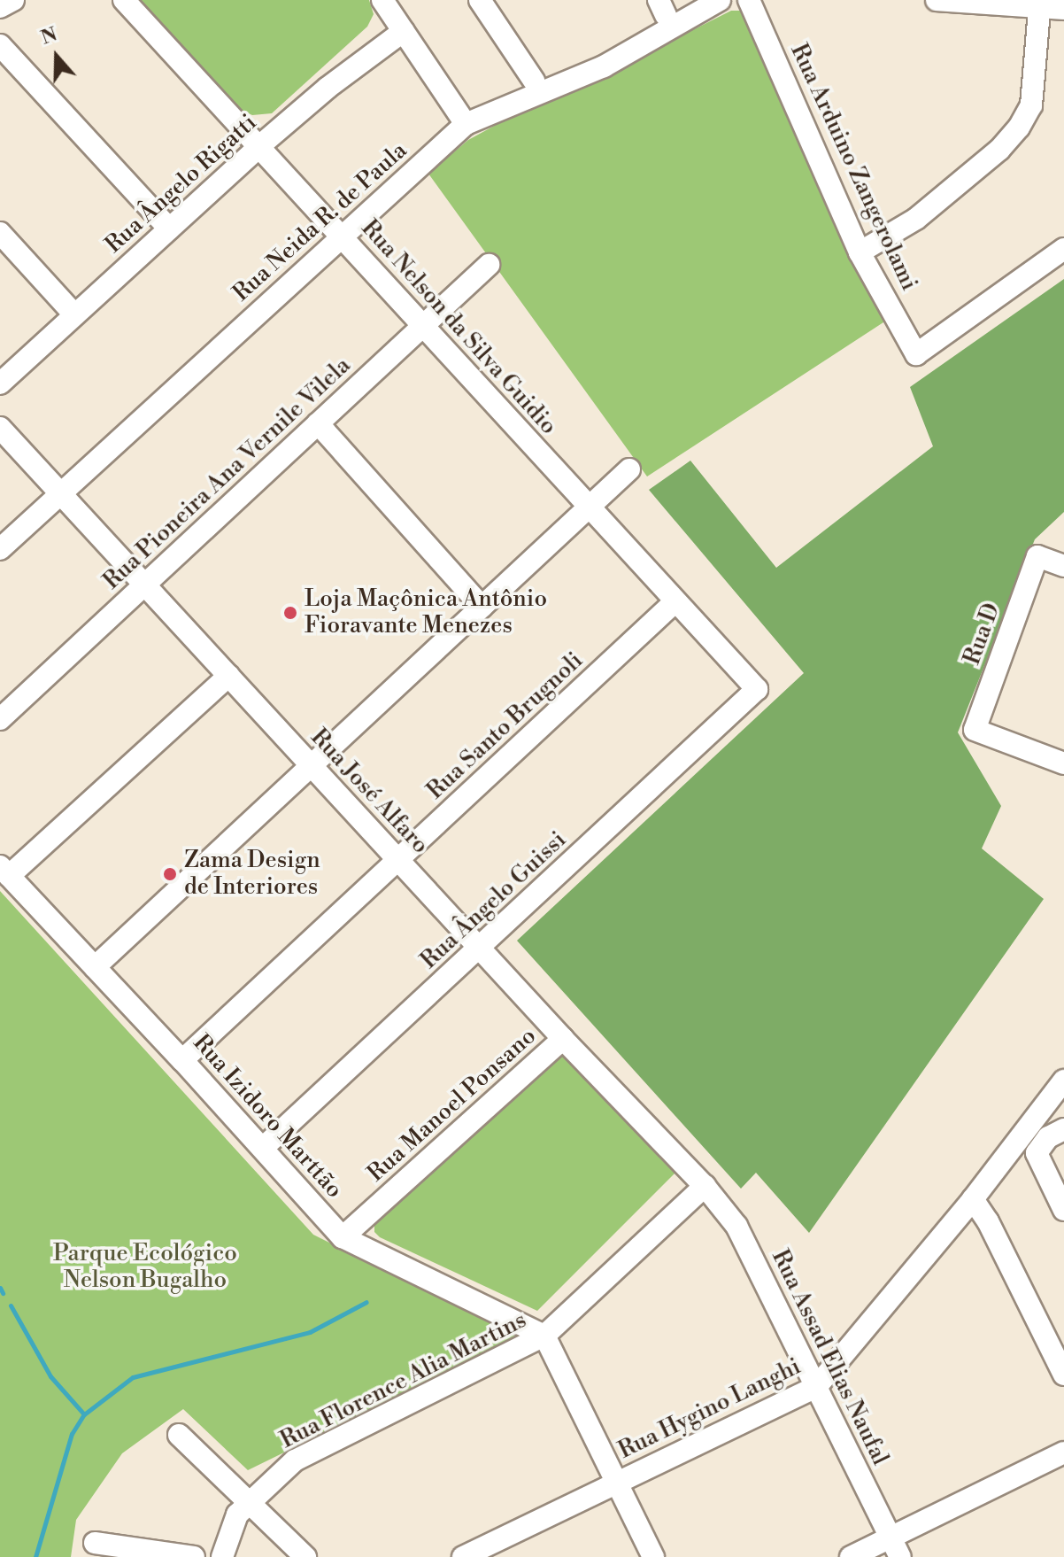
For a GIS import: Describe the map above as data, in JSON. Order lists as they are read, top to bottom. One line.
{"streets":{"street":["Rua Arduino Zangerolami","Rua Ângelo Rigatti","Rua Neida R. de Paula","Rua Nelson da Silva Guidio","Rua Pioneira Ana Vernile Vilela","Rua D","Rua Santo Brugnoli","Rua José Alfaro","Rua Ângelo Guissi","Rua Manoel Ponsano","Rua Izidoro Marttão","Rua Assad Elias Naufal","Rua Florence Alia Martins","Rua Hygino Langhi"]},"crossings":[["Rua Ângelo Rigatti","Rua Nelson da Silva Guidio"],["Rua Neida R. de Paula","Rua Nelson da Silva Guidio"],["Rua Neida R. de Paula","Rua José Alfaro"],["Rua Nelson da Silva Guidio","Rua Pioneira Ana Vernile Vilela"],["Rua Nelson da Silva Guidio","Rua Santo Brugnoli"],["Rua Nelson da Silva Guidio","Rua Ângelo Guissi"],["Rua Pioneira Ana Vernile Vilela","Rua José Alfaro"],["Rua Santo Brugnoli","Rua José Alfaro"],["Rua Santo Brugnoli","Rua Izidoro Marttão"],["Rua José Alfaro","Rua Ângelo Guissi"],["Rua José Alfaro","Rua Manoel Ponsano"],["Rua José Alfaro","Rua Assad Elias Naufal"],["Rua José Alfaro","Rua Florence Alia Martins"],["Rua Ângelo Guissi","Rua Izidoro Marttão"],["Rua Manoel Ponsano","Rua Izidoro Marttão"],["Rua Izidoro Marttão","Rua Florence Alia Martins"],["Rua Assad Elias Naufal","Rua Florence Alia Martins"],["Rua Assad Elias Naufal","Rua Hygino Langhi"]],"parks":["Parque Ecológico Nelson Bugalho"],"places":["Loja Maçônica Antônio Fioravante Menezes","Zama Design de Interiores"],"north":"top"}
